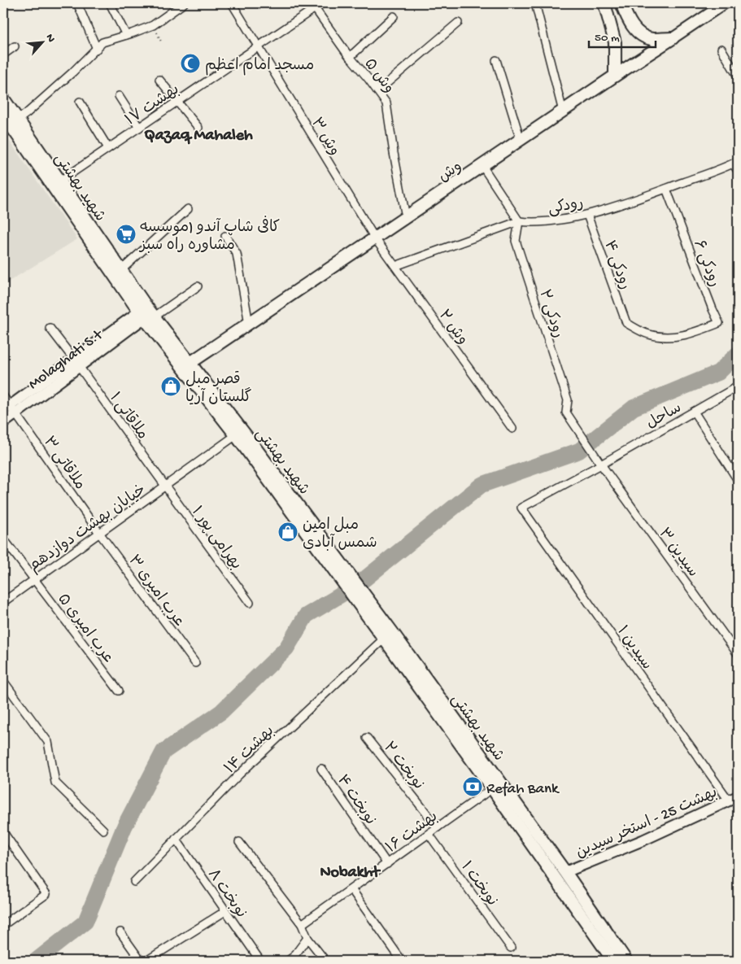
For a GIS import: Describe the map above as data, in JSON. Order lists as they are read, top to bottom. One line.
{"streets":{"main road":["وش","شهید بهشتی","Molaghati S.t","بهشت 25 - استخر سیدین"],"street":["وش ۵","بهشت ۱۷","وش ۳","رودکی","رودکی ۶","رودکی ۴","رودکی ۲","وش ۲","ساحل","ملاقاتی ۱","ملاقاتی ۳","خیابان بهشت دوازدهم","۱ بهرامی پور","سیدین ۳","۳ عرب امیری","۵ عرب امیری","سیدین ۱","بهشت ۱۴","۲ نوبخت","۴ نوبخت","۱۶ بهشت","۱ نوبخت","۸ نوبخت"]},"crossings":[["وش ۵","بهشت ۱۷"],["وش ۵","وش"],["بهشت ۱۷","وش ۳"],["بهشت ۱۷","شهید بهشتی"],["وش ۳","وش"],["وش ۳","وش ۲"],["وش","شهید بهشتی"],["وش","وش ۲"],["شهید بهشتی","Molaghati S.t"],["شهید بهشتی","خیابان بهشت دوازدهم"],["شهید بهشتی","بهشت ۱۴"],["شهید بهشتی","بهشت 25 - استخر سیدین"],["شهید بهشتی","۱۶ بهشت"],["رودکی","رودکی ۶"],["رودکی","رودکی ۴"],["رودکی","رودکی ۲"],["رودکی","وش ۲"],["رودکی ۶","رودکی ۴"],["رودکی ۲","سیدین ۳"],["Molaghati S.t","ملاقاتی ۱"],["Molaghati S.t","ملاقاتی ۳"],["ساحل","سیدین ۳"],["ساحل","سیدین ۱"],["ملاقاتی ۱","خیابان بهشت دوازدهم"],["ملاقاتی ۱","۱ بهرامی پور"],["ملاقاتی ۳","خیابان بهشت دوازدهم"],["ملاقاتی ۳","۳ عرب امیری"],["خیابان بهشت دوازدهم","۱ بهرامی پور"],["خیابان بهشت دوازدهم","۳ عرب امیری"],["خیابان بهشت دوازدهم","۵ عرب امیری"],["سیدین ۱","بهشت 25 - استخر سیدین"],["بهشت ۱۴","۸ نوبخت"],["۲ نوبخت","۱۶ بهشت"],["۴ نوبخت","۱۶ بهشت"],["۱۶ بهشت","۱ نوبخت"]],"districts":["Qazaq Mahaleh","Nobakht"],"places":{"mosque":["مسجد امام اعظم"],"supermarket":["کافی شاپ آندو (موسسه مشاوره راه سبز"],"shop":["قصر مبل گلستان آریا","مبل امین شمس آبادی"],"bank":["Refah Bank"]},"scale_bar":"50 m","north":"top right"}
